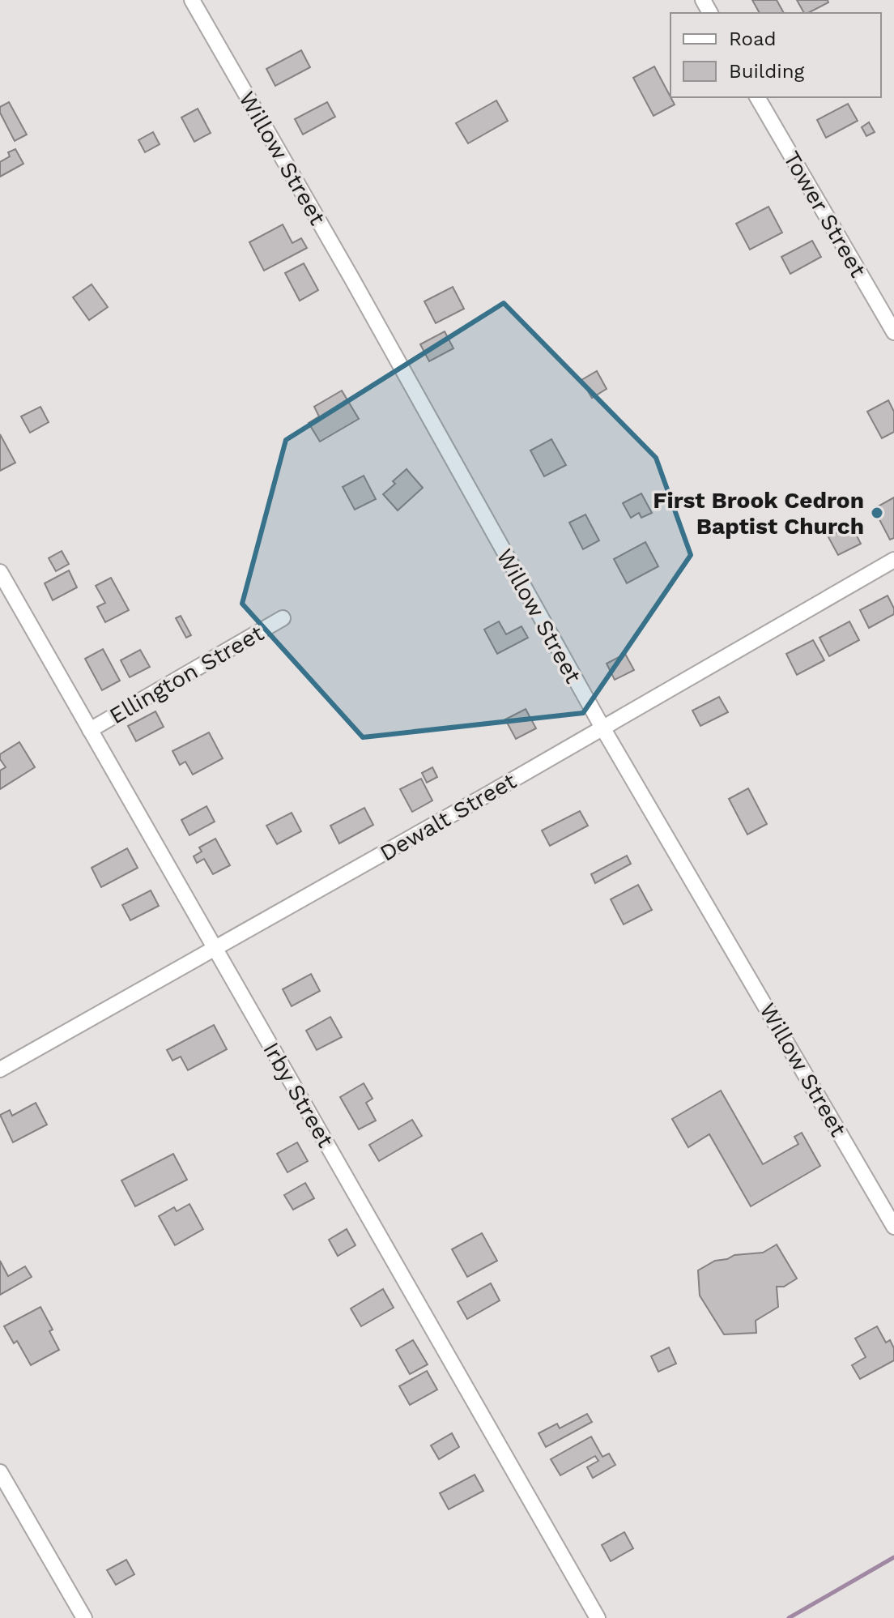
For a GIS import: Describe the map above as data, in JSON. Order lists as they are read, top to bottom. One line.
{"streets":{"street":["Willow Street","Tower Street","Ellington Street","Dewalt Street","Irby Street"]},"crossings":[["Willow Street","Dewalt Street"],["Ellington Street","Irby Street"],["Dewalt Street","Irby Street"]],"places":["First Brook Cedron Baptist Church"],"legend":["Road","Building"]}
